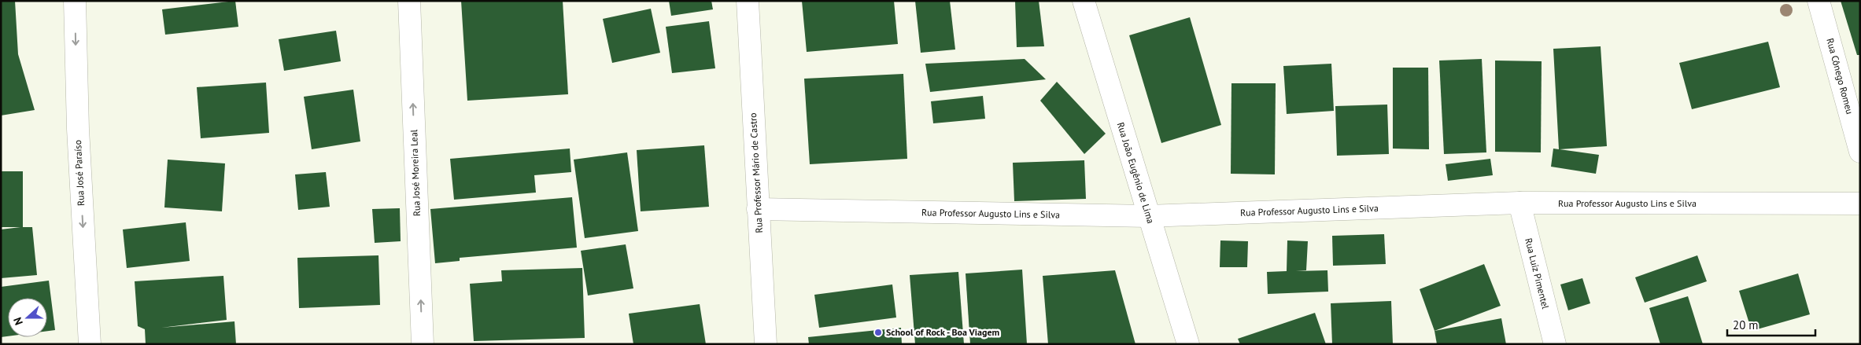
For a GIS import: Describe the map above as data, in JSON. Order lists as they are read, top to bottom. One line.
{"streets":{"street":["Rua Cônego Romeu","Rua José Paraíso","Rua José Moreira Leal","Rua Professor Mário de Castro","Rua João Eugênio de Lima","Rua Professor Augusto Lins e Silva","Rua Luiz Pimentel"]},"crossings":[["Rua Professor Mário de Castro","Rua Professor Augusto Lins e Silva"],["Rua João Eugênio de Lima","Rua Professor Augusto Lins e Silva"],["Rua Professor Augusto Lins e Silva","Rua Luiz Pimentel"]],"one_way":["Rua José Paraíso","Rua José Moreira Leal"],"places":["School of Rock - Boa Viagem"],"scale_bar":"20 m","north":"left"}
